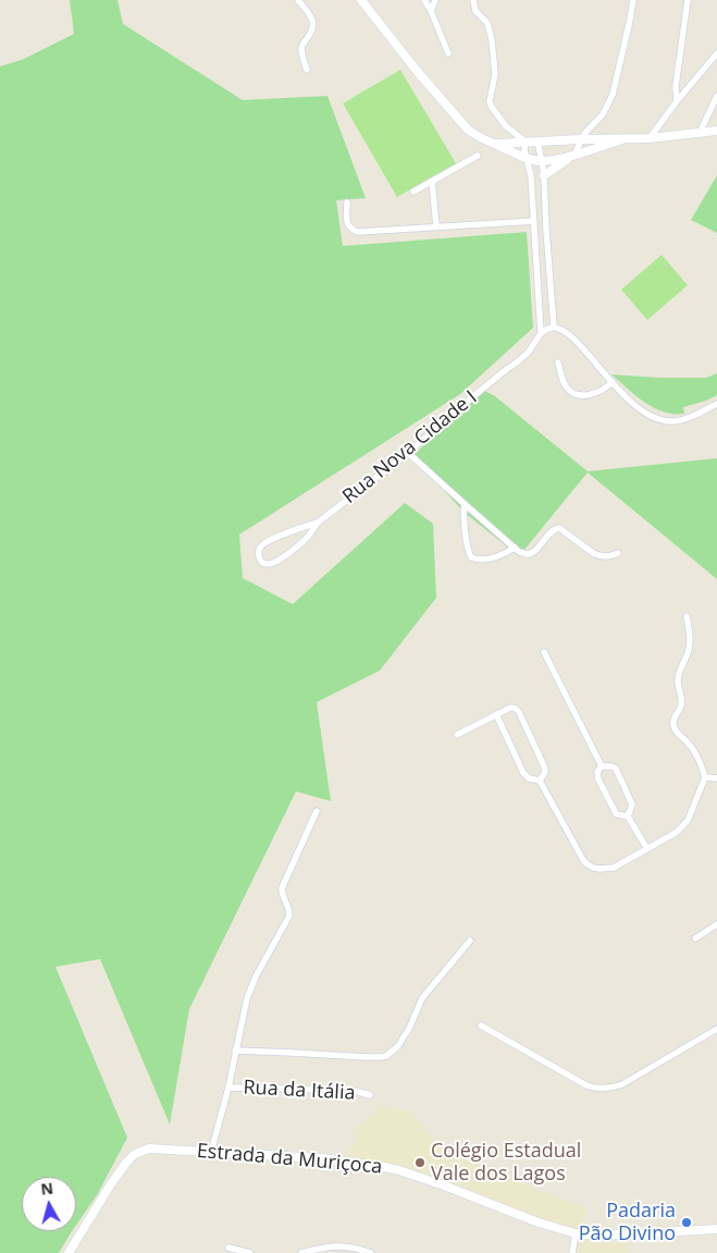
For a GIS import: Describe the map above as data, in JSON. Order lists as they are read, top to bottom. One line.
{"streets":{"street":["Rua Nova Cidade I","Rua da Itália","Estrada da Muriçoca"]},"places":["Colégio Estadual Vale dos Lagos","Padaria Pão Divino"],"north":"top"}
